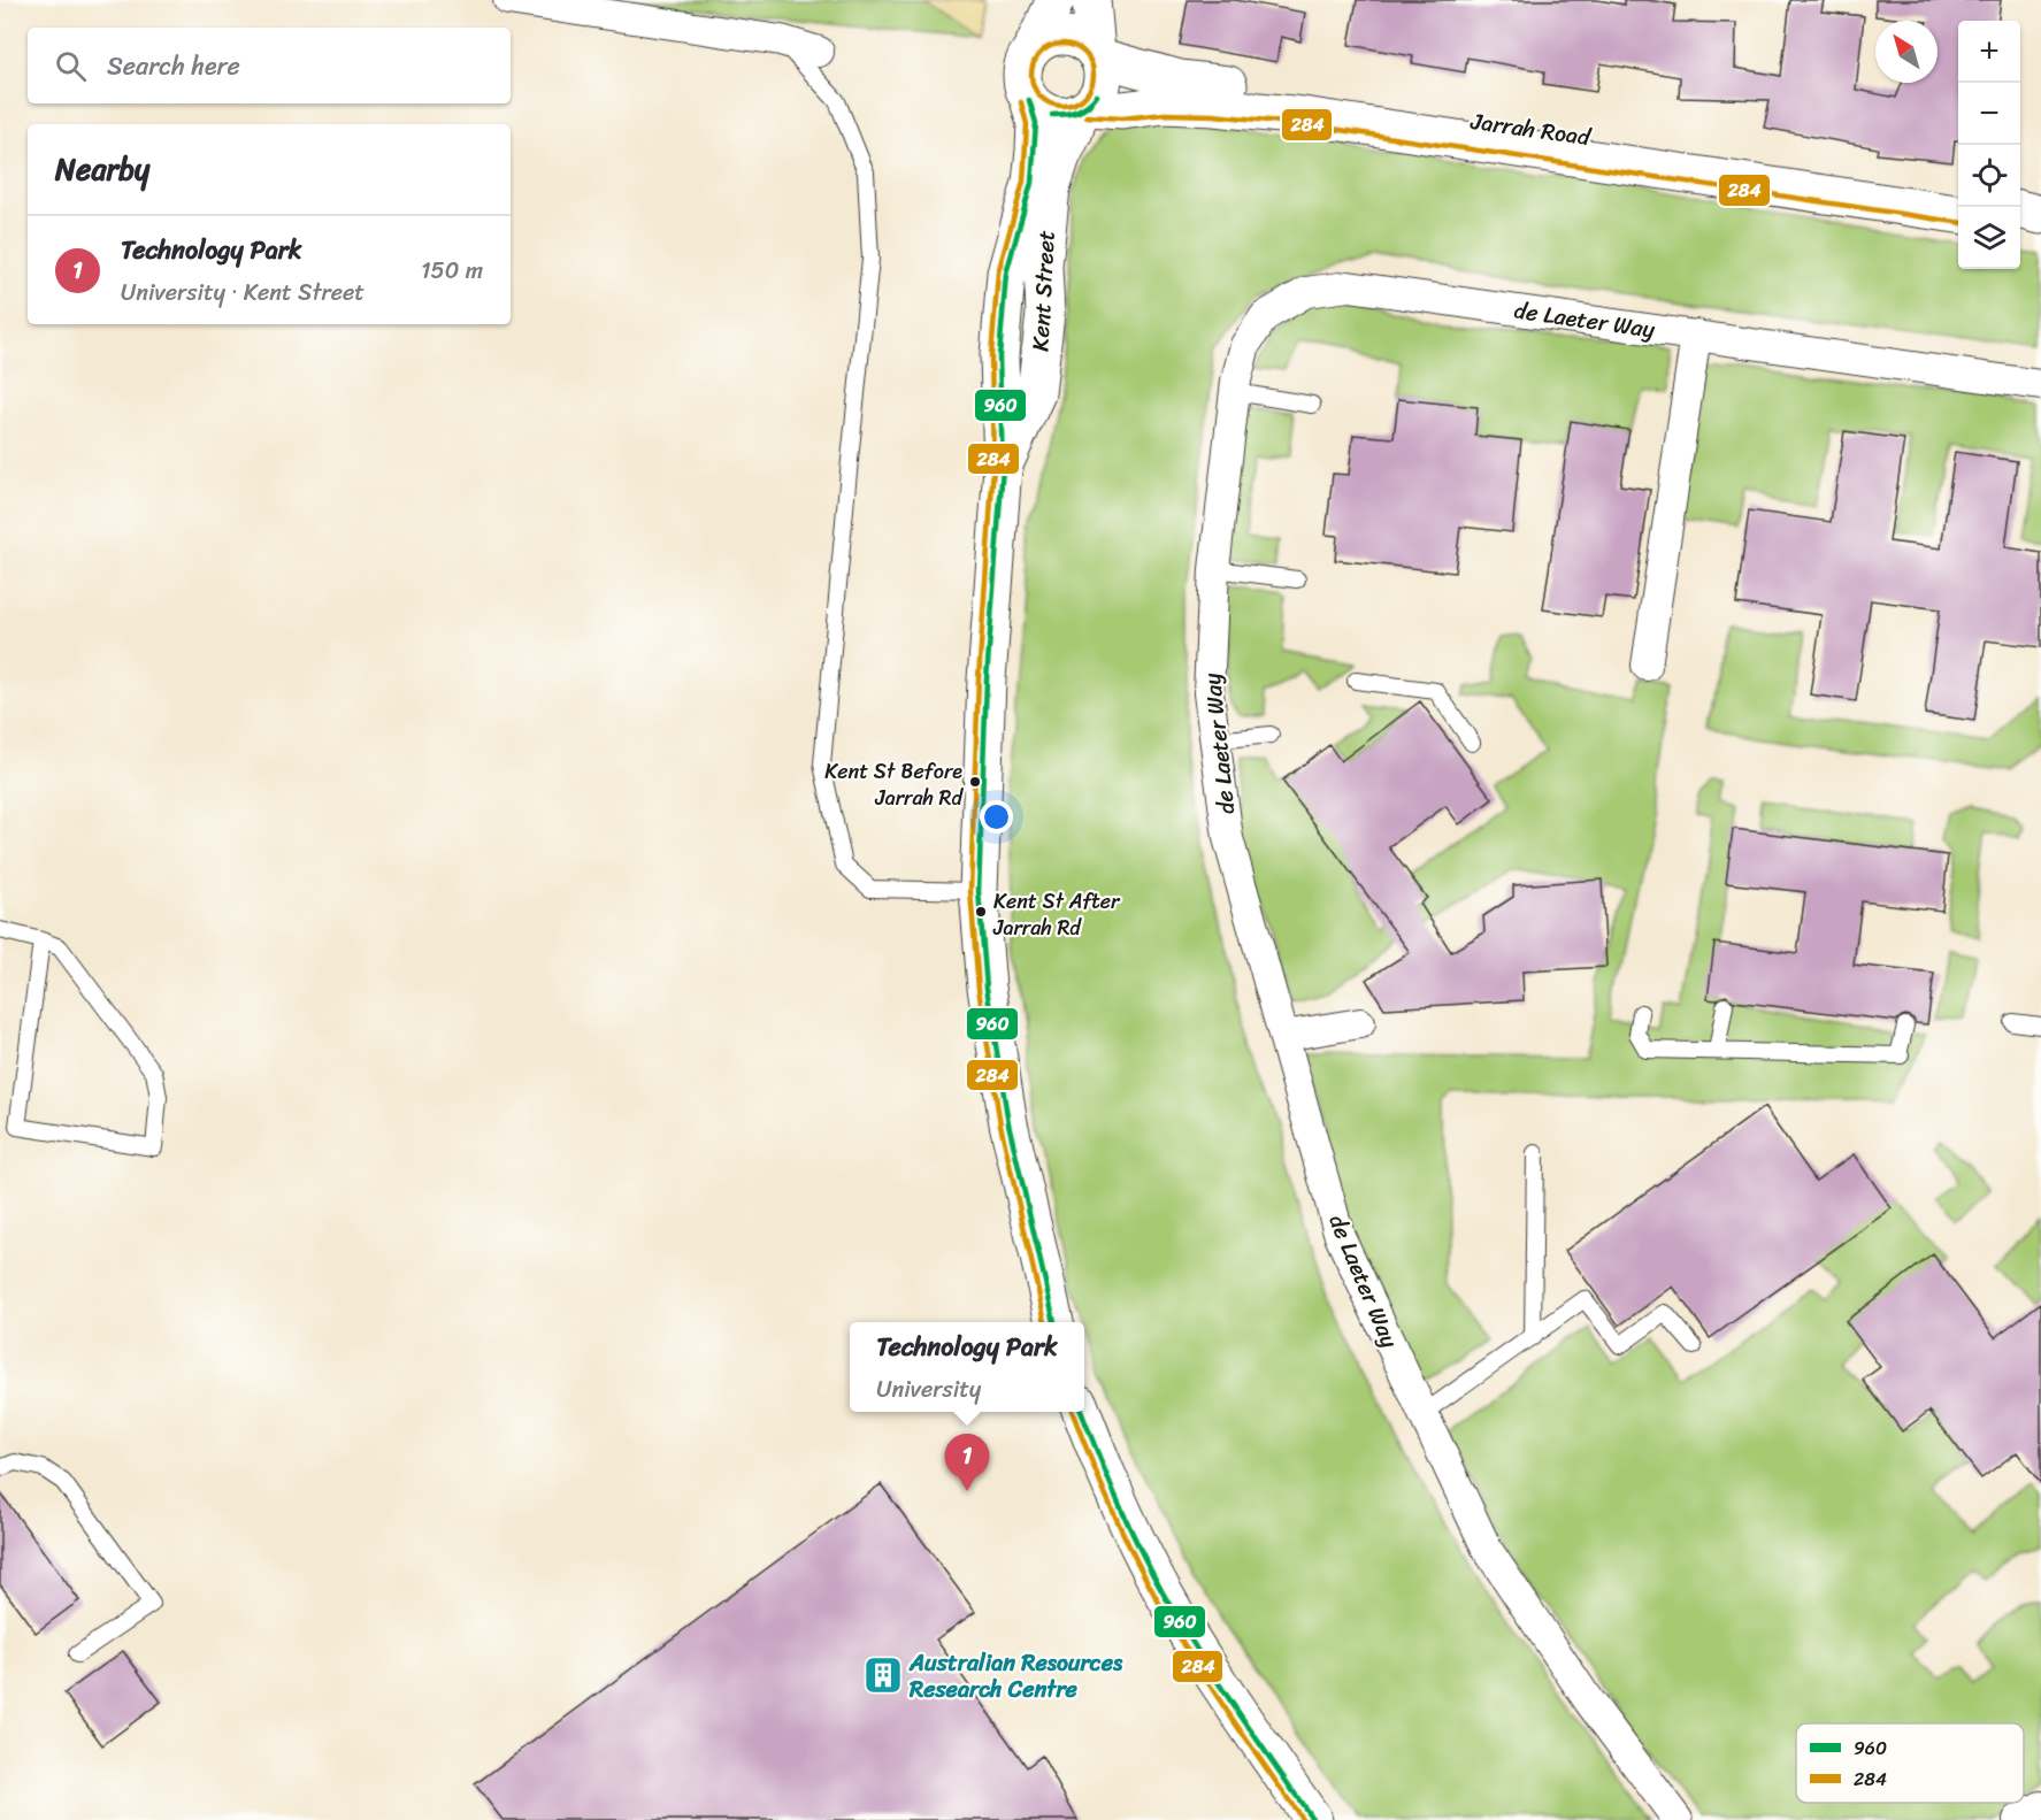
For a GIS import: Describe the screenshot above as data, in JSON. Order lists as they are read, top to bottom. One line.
{"streets":{"main road":["Jarrah Road","Kent Street"],"street":["de Laeter Way"]},"crossings":[["Jarrah Road","Kent Street"]],"places":{"other":["Kent St Before Jarrah Rd","Kent St After Jarrah Rd"],"building":["Australian Resources Research Centre"]},"lines":["transit line 284","transit line 960"],"legend":["960","284"],"north":"top left","page":{"map_buttons":["+","−"],"search":"Search here","heading":"Nearby","list":[{"mark":"1","name":"Technology Park","note":"University · Kent Street","value":"150 m"}],"popup":["Technology Park","University"],"pins":"1"}}
